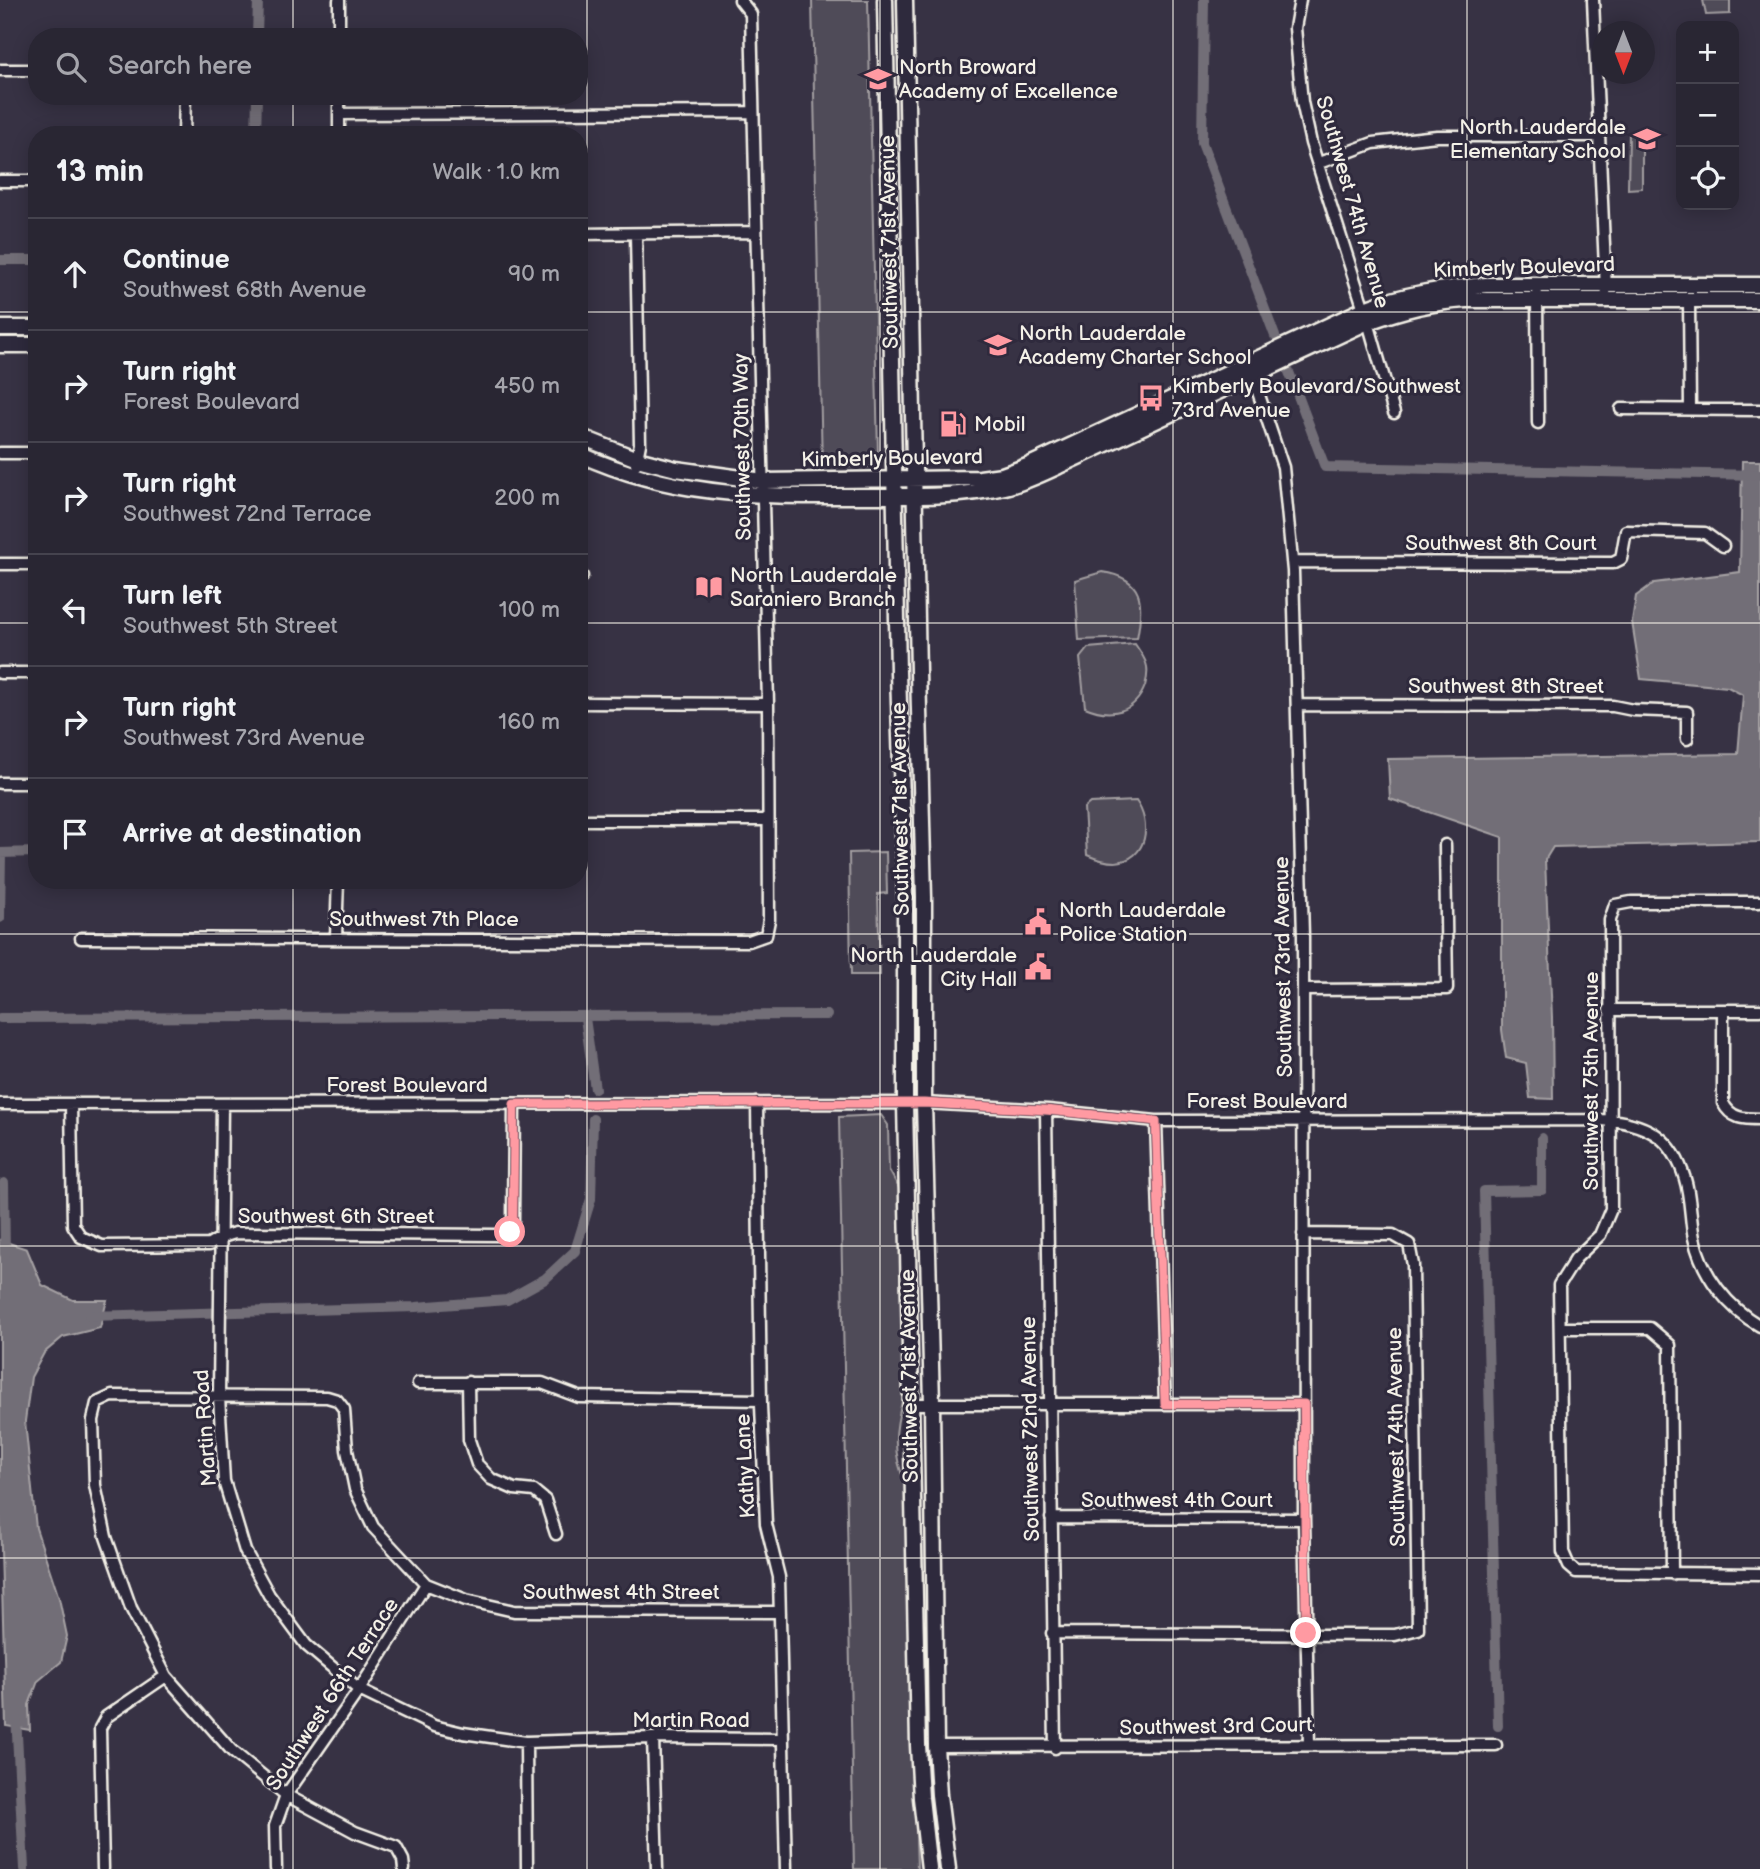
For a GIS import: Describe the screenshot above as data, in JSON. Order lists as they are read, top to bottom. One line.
{"streets":{"main road":["Southwest 71st Avenue","Kimberly Boulevard"],"street":["Southwest 74th Avenue","Southwest 70th Way","Southwest 8th Court","Southwest 8th Street","Southwest 7th Place","Southwest 73rd Avenue","Southwest 75th Avenue","Forest Boulevard","Southwest 6th Street","Martin Road","Southwest 72nd Avenue","Kathy Lane","Southwest 4th Court","Southwest 4th Street","Southwest 66th Terrace","Southwest 3rd Court"]},"crossings":[["Southwest 74th Avenue","Kimberly Boulevard"],["Southwest 74th Avenue","Southwest 73rd Avenue"],["Southwest 71st Avenue","Kimberly Boulevard"],["Southwest 71st Avenue","Forest Boulevard"],["Southwest 71st Avenue","Southwest 3rd Court"],["Kimberly Boulevard","Southwest 70th Way"],["Kimberly Boulevard","Southwest 73rd Avenue"],["Southwest 70th Way","Southwest 7th Place"],["Southwest 8th Court","Southwest 73rd Avenue"],["Southwest 8th Street","Southwest 73rd Avenue"],["Southwest 73rd Avenue","Forest Boulevard"],["Southwest 73rd Avenue","Southwest 4th Court"],["Southwest 73rd Avenue","Southwest 3rd Court"],["Southwest 75th Avenue","Forest Boulevard"],["Forest Boulevard","Southwest 6th Street"],["Forest Boulevard","Martin Road"],["Forest Boulevard","Southwest 72nd Avenue"],["Forest Boulevard","Kathy Lane"],["Southwest 6th Street","Martin Road"],["Martin Road","Kathy Lane"],["Martin Road","Southwest 4th Street"],["Martin Road","Southwest 66th Terrace"],["Southwest 72nd Avenue","Southwest 4th Court"],["Southwest 72nd Avenue","Southwest 3rd Court"],["Kathy Lane","Southwest 4th Street"],["Southwest 4th Street","Southwest 66th Terrace"]],"places":{"school or university":["North Broward Academy of Excellence","North Lauderdale Elementary School","North Lauderdale Academy Charter School"],"bus stop":["Kimberly Boulevard/Southwest 73rd Avenue"],"fuel station":["Mobil"],"library":["North Lauderdale Saraniero Branch"],"public building":["North Lauderdale Police Station","North Lauderdale City Hall"]},"north":"bottom","page":{"map_buttons":["+","−"],"search":"Search here","heading":["13 min","Walk · 1.0 km"],"list":[["Continue","Southwest 68th Avenue","90 m"],["Turn right","Forest Boulevard","450 m"],["Turn right","Southwest 72nd Terrace","200 m"],["Turn left","Southwest 5th Street","100 m"],["Turn right","Southwest 73rd Avenue","160 m"],"Arrive at destination"]}}
